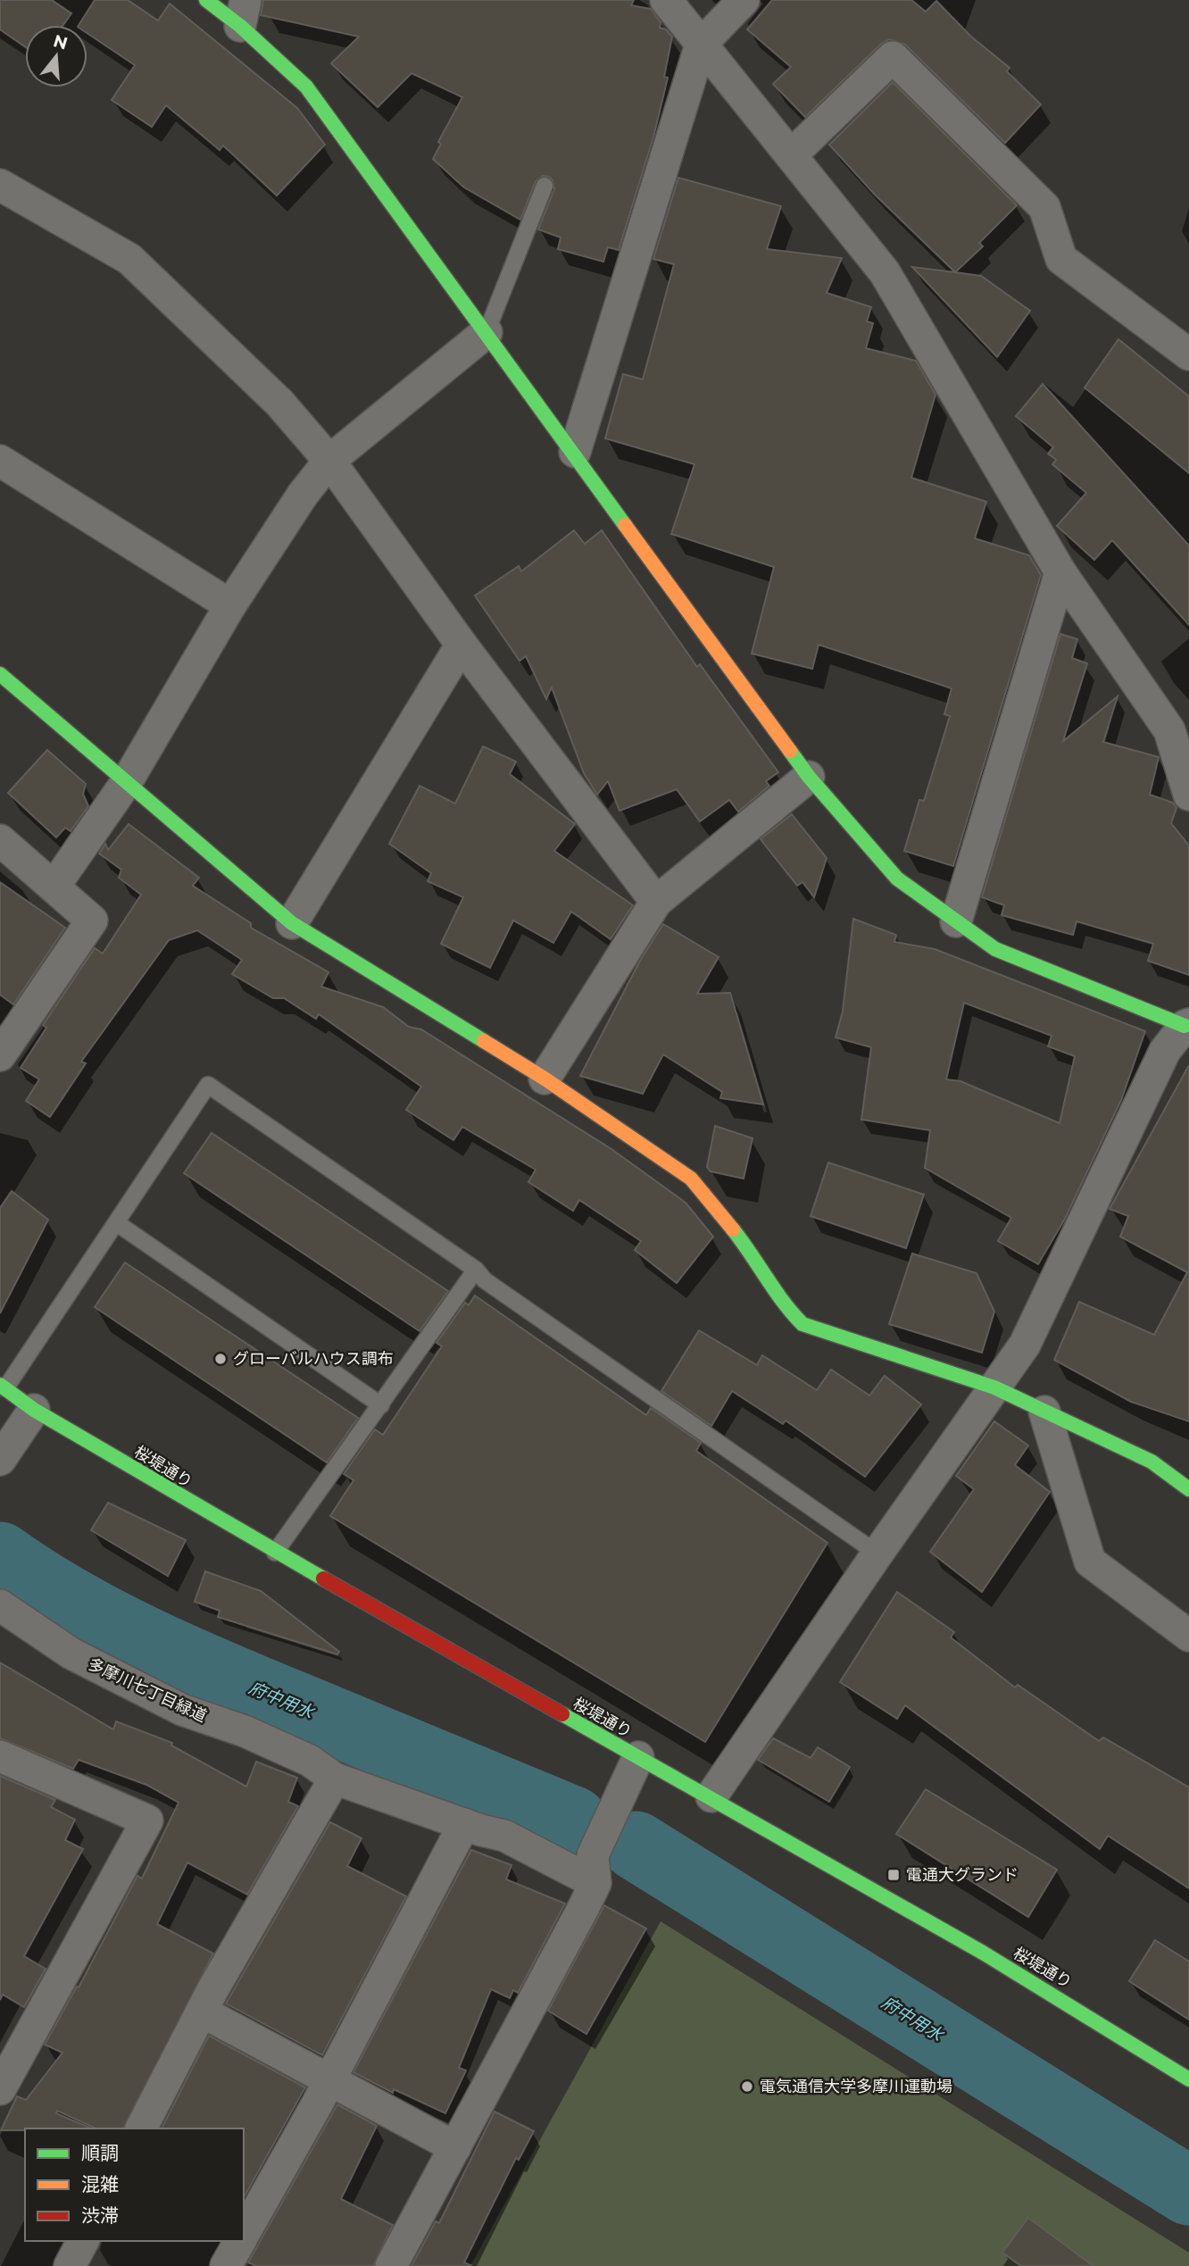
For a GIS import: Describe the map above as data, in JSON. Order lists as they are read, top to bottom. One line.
{"streets":{"street":["桜堤通り","多摩川七丁目緑道"]},"water":["府中用水"],"places":{"other":["グローバルハウス調布","電気通信大学多摩川運動場"],"transit":["電通大グランド"]},"legend":["順調","混雑","渋滞"],"north":"top"}
